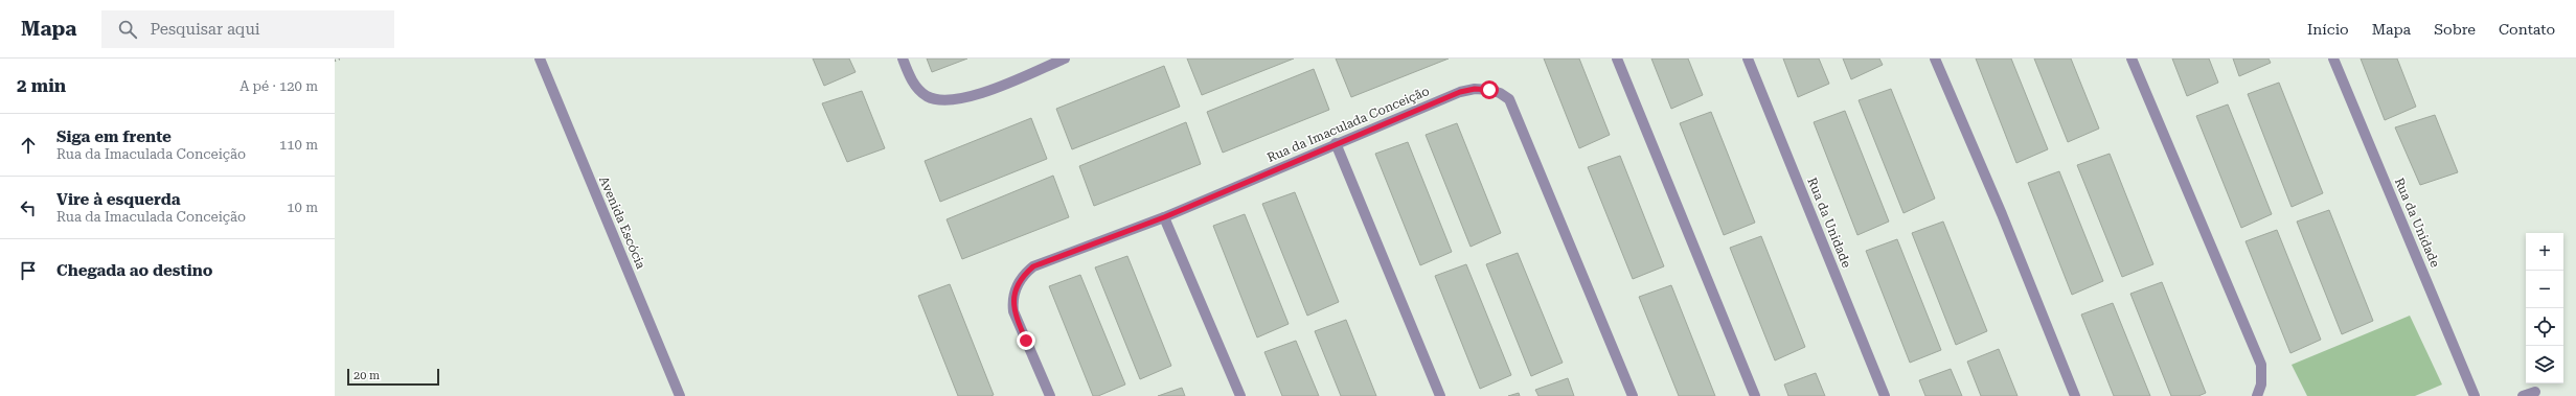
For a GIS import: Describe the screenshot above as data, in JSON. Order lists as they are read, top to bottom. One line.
{"streets":{"street":["Rua da Imaculada Conceição","Avenida Escócia","Rua da Unidade"]},"scale_bar":"20 m","page":{"header":"Mapa","search":"Pesquisar aqui","nav":["Início","Mapa","Sobre","Contato"],"heading":["2 min","A pé · 120 m"],"list":[["Siga em frente","Rua da Imaculada Conceição","110 m"],["Vire à esquerda","Rua da Imaculada Conceição","10 m"],"Chegada ao destino"],"map_buttons":["+","−"],"scale":"20 m"}}
